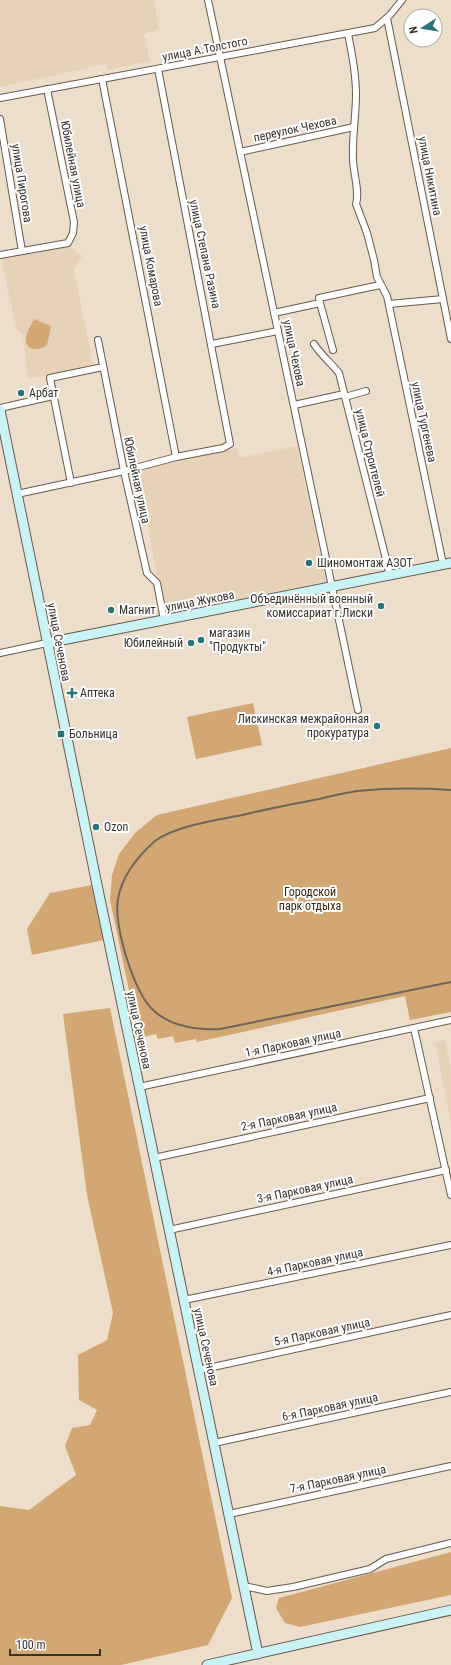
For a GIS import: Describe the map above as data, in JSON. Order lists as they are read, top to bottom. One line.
{"streets":{"main road":["улица Жукова","улица Сеченова"],"street":["улица А.Толстого","переулок Чехова","Юбилейная улица","улица Никитина","улица Пирогова","улица Степана Разина","улица Комарова","улица Чехова","улица Тургенева","улица Строителей","1-я Парковая улица","2-я Парковая улица","3-я Парковая улица","4-я Парковая улица","5-я Парковая улица","6-я Парковая улица","7-я Парковая улица"]},"crossings":[["улица А.Толстого","переулок Чехова"],["улица А.Толстого","Юбилейная улица"],["улица А.Толстого","улица Никитина"],["улица А.Толстого","улица Степана Разина"],["улица А.Толстого","улица Комарова"],["улица А.Толстого","улица Чехова"],["переулок Чехова","улица Чехова"],["переулок Чехова","улица Тургенева"],["Юбилейная улица","улица Пирогова"],["Юбилейная улица","улица Жукова"],["улица Степана Разина","улица Комарова"],["улица Чехова","улица Жукова"],["улица Тургенева","улица Жукова"],["улица Строителей","улица Жукова"],["улица Жукова","улица Сеченова"],["улица Сеченова","1-я Парковая улица"],["улица Сеченова","2-я Парковая улица"],["улица Сеченова","3-я Парковая улица"],["улица Сеченова","4-я Парковая улица"],["улица Сеченова","5-я Парковая улица"],["улица Сеченова","6-я Парковая улица"],["улица Сеченова","7-я Парковая улица"]],"parks":["Городской парк отдыха"],"places":{"other":["Арбат","Шиномонтаж АЗОТ","Объединённый военный комиссариат г.Лиски","Магнит","магазин \"Продукты\"","Юбилейный","Лискинская межрайонная прокуратура","Ozon"],"health":["Аптека"],"transit":["Больница"]},"scale_bar":"100 m","north":"left"}
